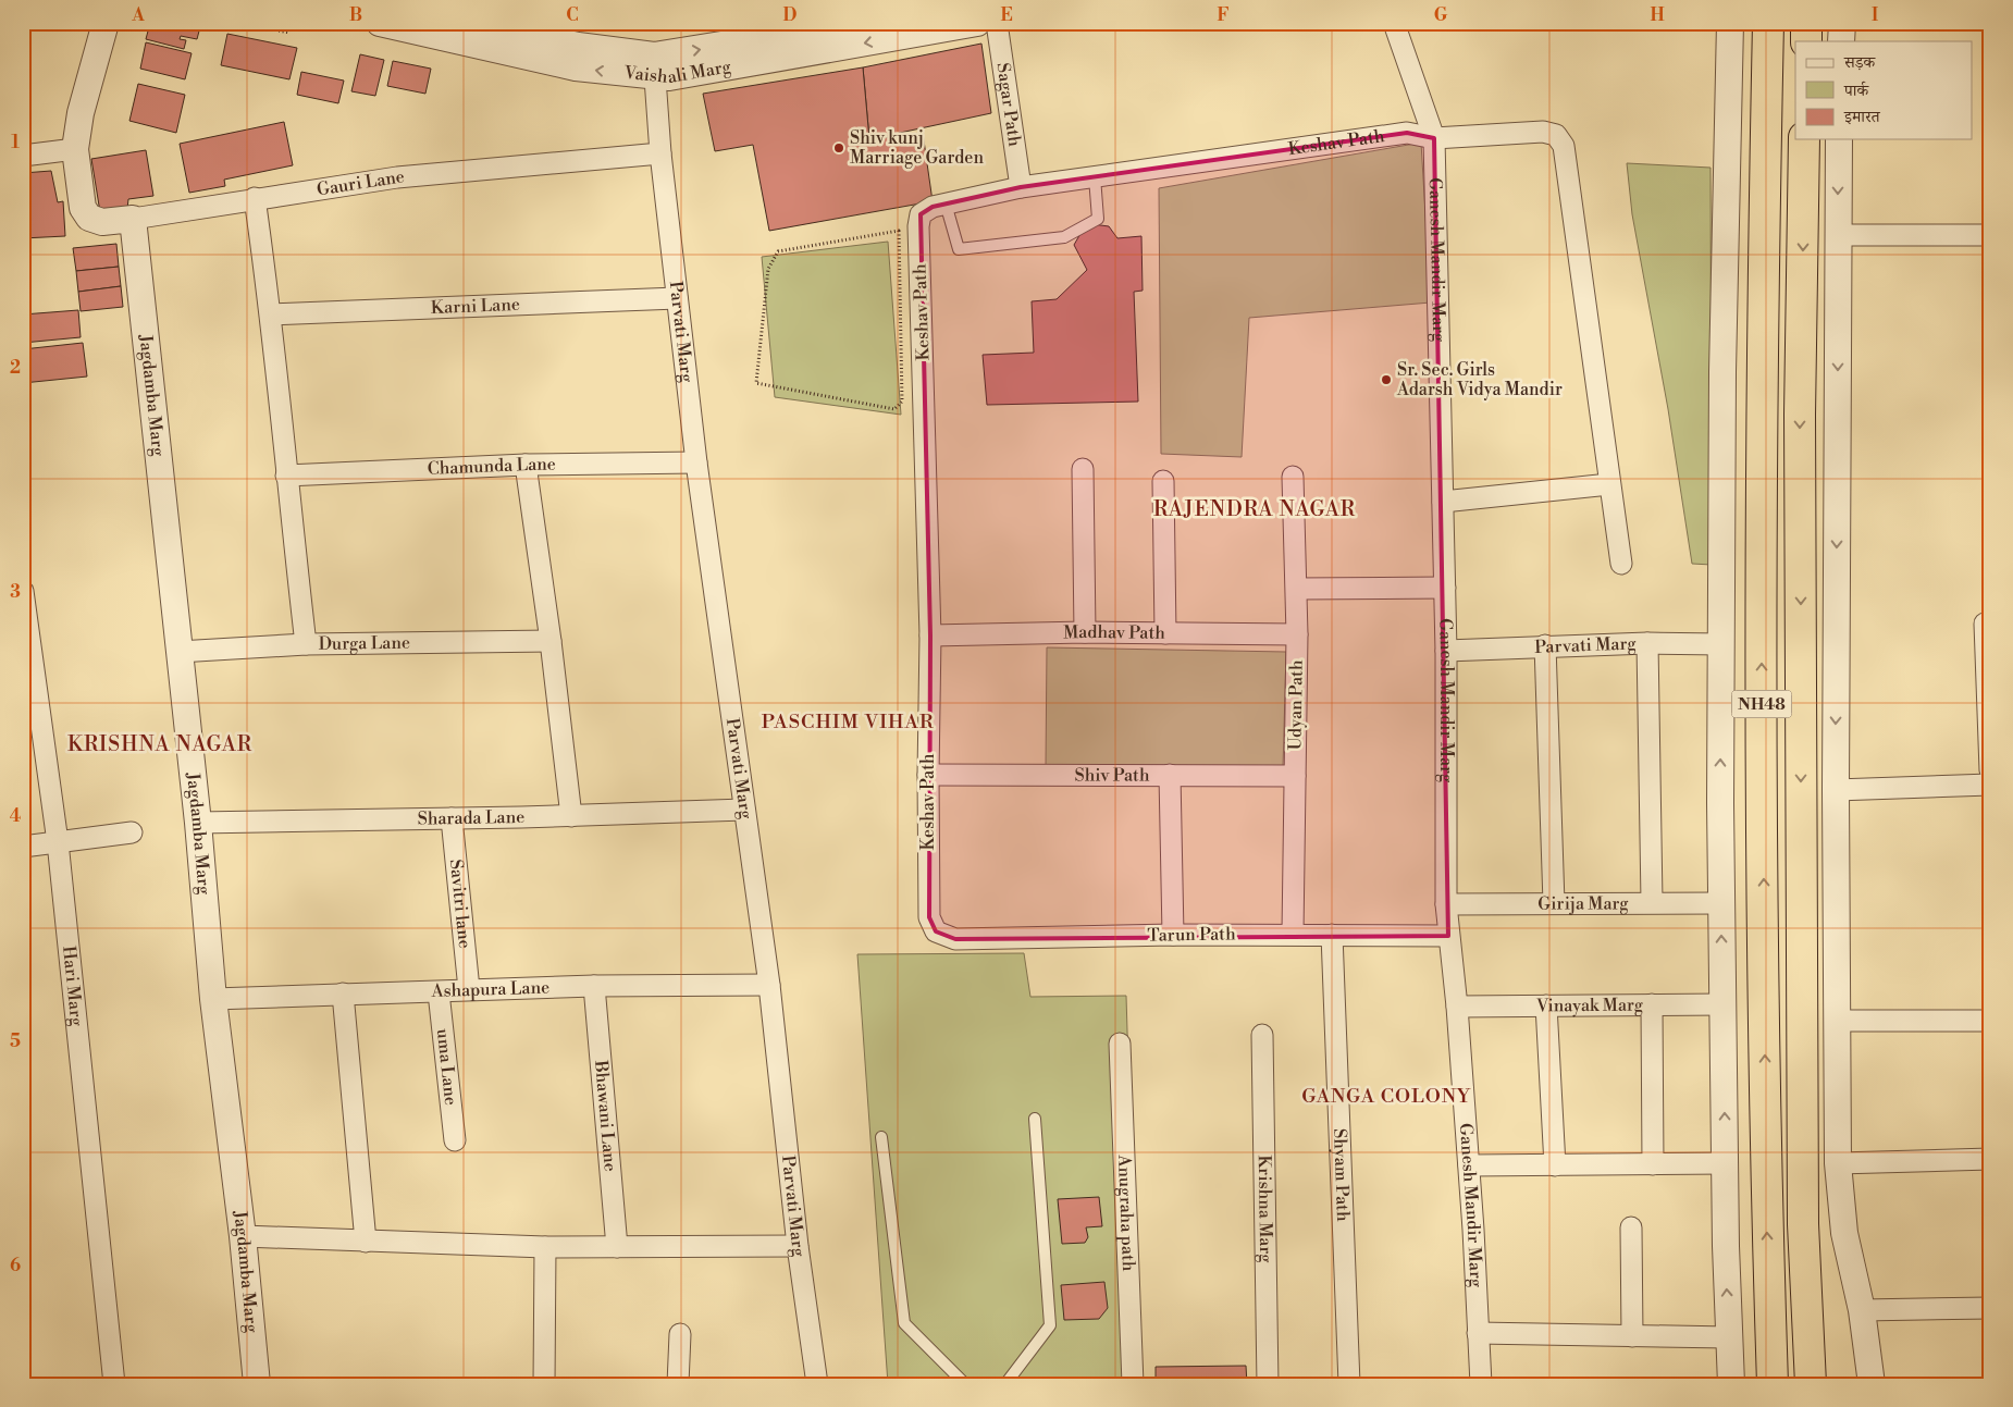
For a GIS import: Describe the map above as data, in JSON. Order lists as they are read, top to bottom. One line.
{"streets":{"highway":["NH48"],"street":["Vaishali Marg","Sagar Path","Keshav Path","Gauri Lane","Ganesh Mandir Marg","Karni Lane","Parvati Marg","Jagdamba Marg","Chamunda Lane","Madhav Path","Durga Lane","Udyan Path","Shiv Path","Sharada Lane","Girija Marg","Savitri lane","Tarun Path","Hari Marg","Ashapura Lane","Vinayak Marg","uma Lane","Bhawani Lane","Shyam Path","Krishna Marg","Anugraha path"]},"crossings":[["Sagar Path","Keshav Path"],["Keshav Path","Ganesh Mandir Marg"],["Keshav Path","Madhav Path"],["Keshav Path","Shiv Path"],["Keshav Path","Tarun Path"],["Gauri Lane","Parvati Marg"],["Gauri Lane","Jagdamba Marg"],["Ganesh Mandir Marg","Parvati Marg"],["Ganesh Mandir Marg","Girija Marg"],["Ganesh Mandir Marg","Tarun Path"],["Ganesh Mandir Marg","Vinayak Marg"],["Karni Lane","Parvati Marg"],["Parvati Marg","Chamunda Lane"],["Parvati Marg","Sharada Lane"],["Parvati Marg","Ashapura Lane"],["Jagdamba Marg","Durga Lane"],["Jagdamba Marg","Sharada Lane"],["Jagdamba Marg","Ashapura Lane"],["Madhav Path","Udyan Path"],["Udyan Path","Shiv Path"],["Udyan Path","Tarun Path"],["Sharada Lane","Savitri lane"],["Savitri lane","Ashapura Lane"],["Tarun Path","Shyam Path"],["Ashapura Lane","uma Lane"],["Ashapura Lane","Bhawani Lane"]],"districts":["RAJENDRA NAGAR","PASCHIM VIHAR","KRISHNA NAGAR","GANGA COLONY"],"places":["Shiv kunj Marriage Garden","Sr. Sec. Girls Adarsh Vidya Mandir"],"legend":["सड़क","पार्क","इमारत"],"grid":{"columns":["A","B","C","D","E","F","G","H","I"],"rows":["1","2","3","4","5","6"]}}
